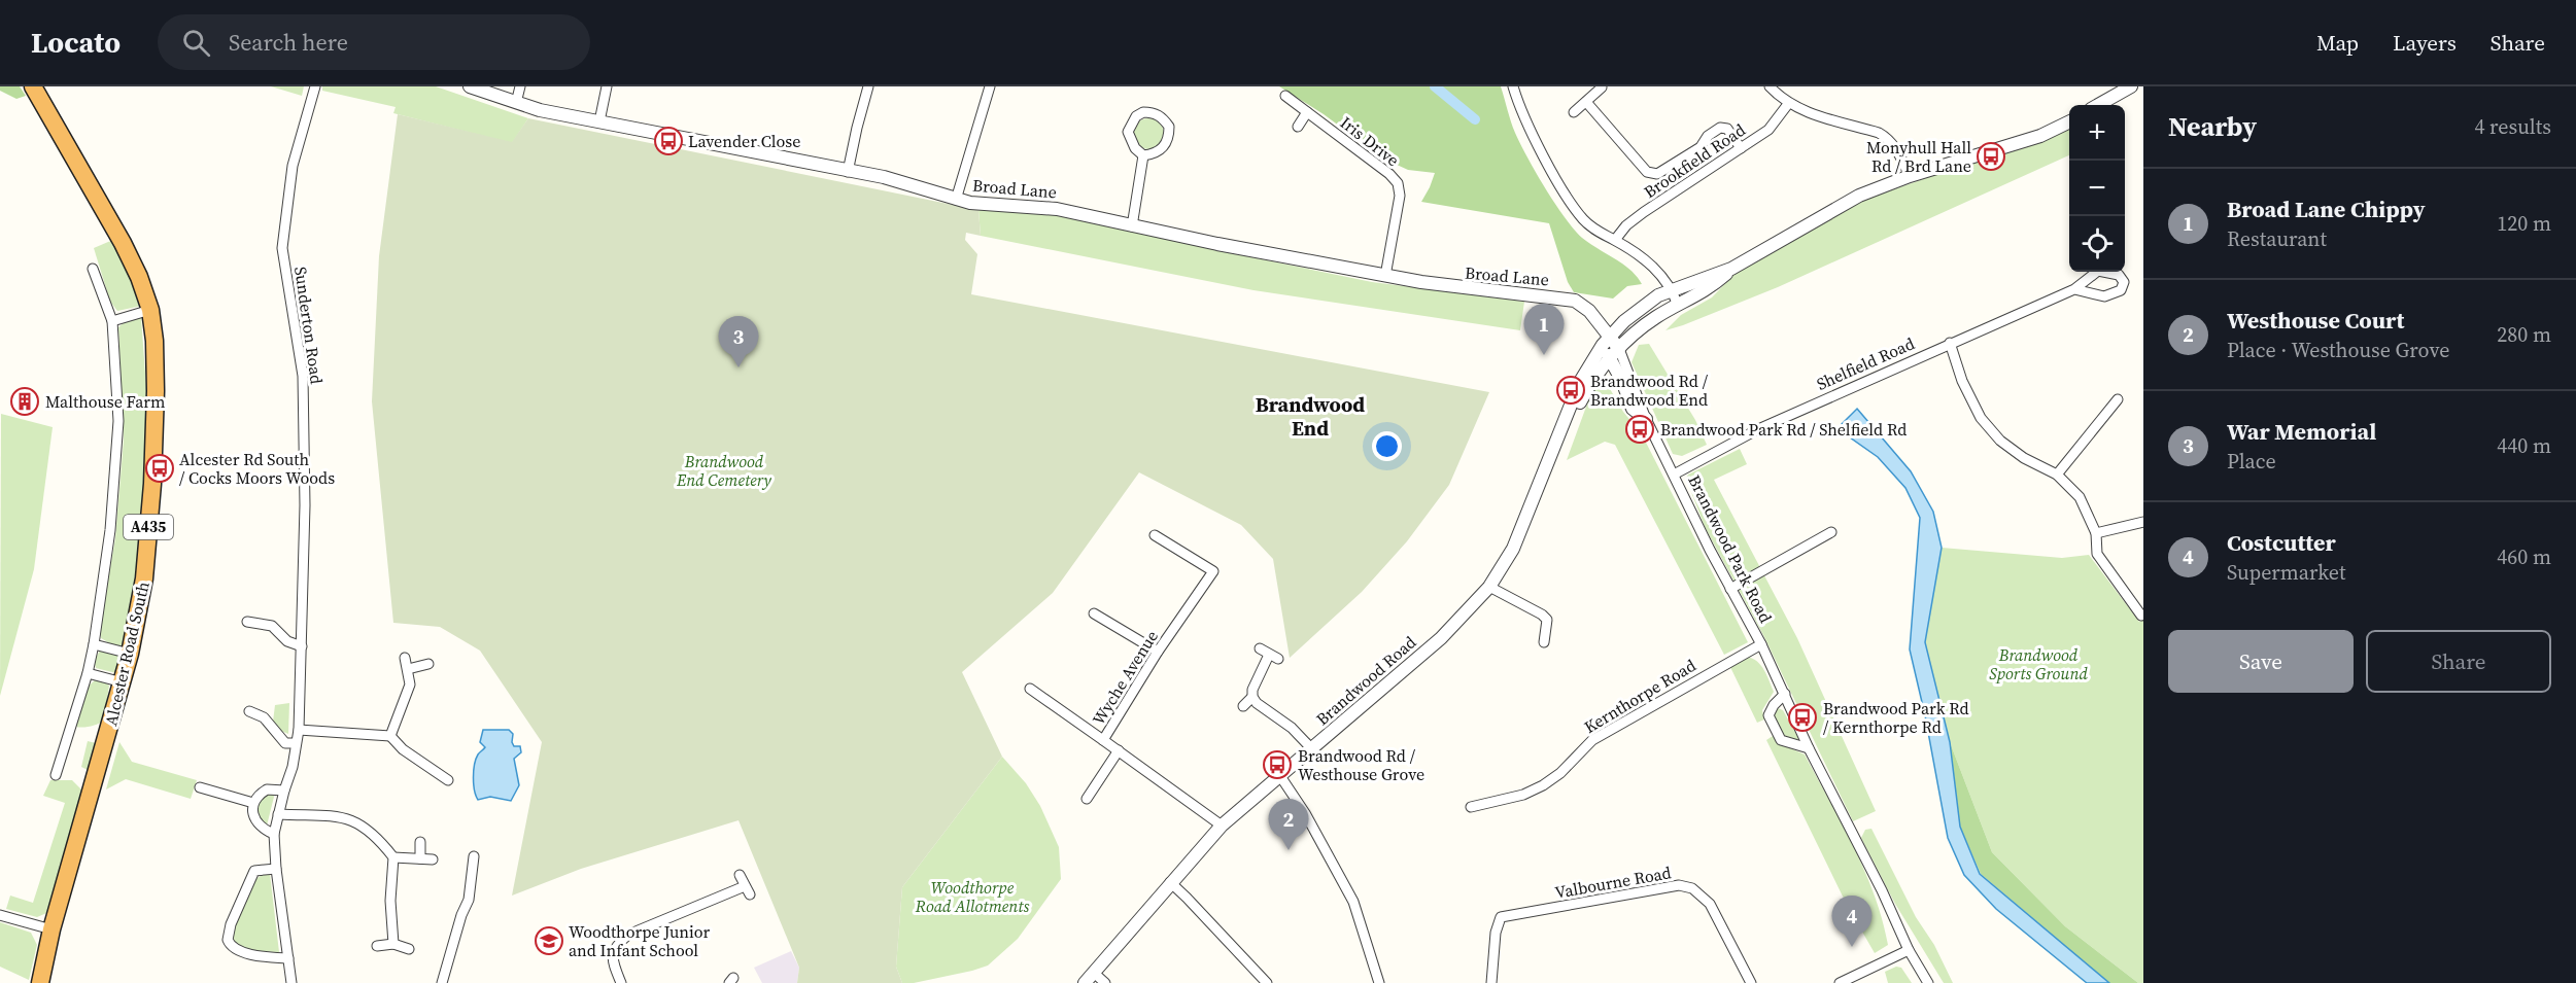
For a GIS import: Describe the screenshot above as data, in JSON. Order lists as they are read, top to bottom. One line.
{"streets":{"highway":["A435","Alcester Road South"],"street":["Iris Drive","Brookfield Road","Broad Lane","Sunderton Road","Shelfield Road","Brandwood Park Road","Wyche Avenue","Brandwood Road","Kernthorpe Road","Valbourne Road"]},"crossings":[["Iris Drive","Broad Lane"],["Broad Lane","Brandwood Park Road"],["Broad Lane","Brandwood Road"],["Shelfield Road","Brandwood Park Road"],["Brandwood Park Road","Brandwood Road"],["Brandwood Park Road","Kernthorpe Road"],["Wyche Avenue","Brandwood Road"]],"districts":["Brandwood End"],"parks":["Brandwood End Cemetery","Brandwood Sports Ground","Woodthorpe Road Allotments"],"places":{"bus stop":["Lavender Close","Monyhull Hall Rd / Brd Lane","Brandwood Rd / Brandwood End","Brandwood Park Rd / Shelfield Rd","Alcester Rd South / Cocks Moors Woods","Brandwood Park Rd / Kernthorpe Rd","Brandwood Rd / Westhouse Grove"],"building":["Malthouse Farm"],"school or university":["Woodthorpe Junior and Infant School"]},"page":{"header":"Locato","search":"Search here","nav":["Map","Layers","Share"],"heading":["Nearby","4 results"],"map_buttons":["+","−"],"list":[{"mark":"1","name":"Broad Lane Chippy","note":"Restaurant","value":"120 m"},{"mark":"2","name":"Westhouse Court","note":"Place · Westhouse Grove","value":"280 m"},{"mark":"3","name":"War Memorial","note":"Place","value":"440 m"},{"mark":"4","name":"Costcutter","note":"Supermarket","value":"460 m"}],"pins":["1","3","2","4"],"buttons":["Save","Share"]}}
